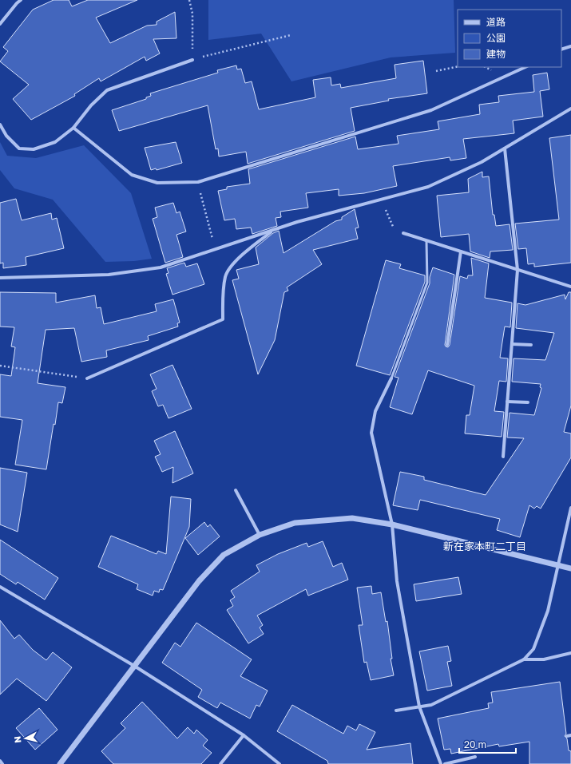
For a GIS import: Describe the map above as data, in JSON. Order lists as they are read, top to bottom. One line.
{"districts":["新在家本町二丁目"],"legend":["道路","公園","建物"],"scale_bar":"20 m","north":"left"}
